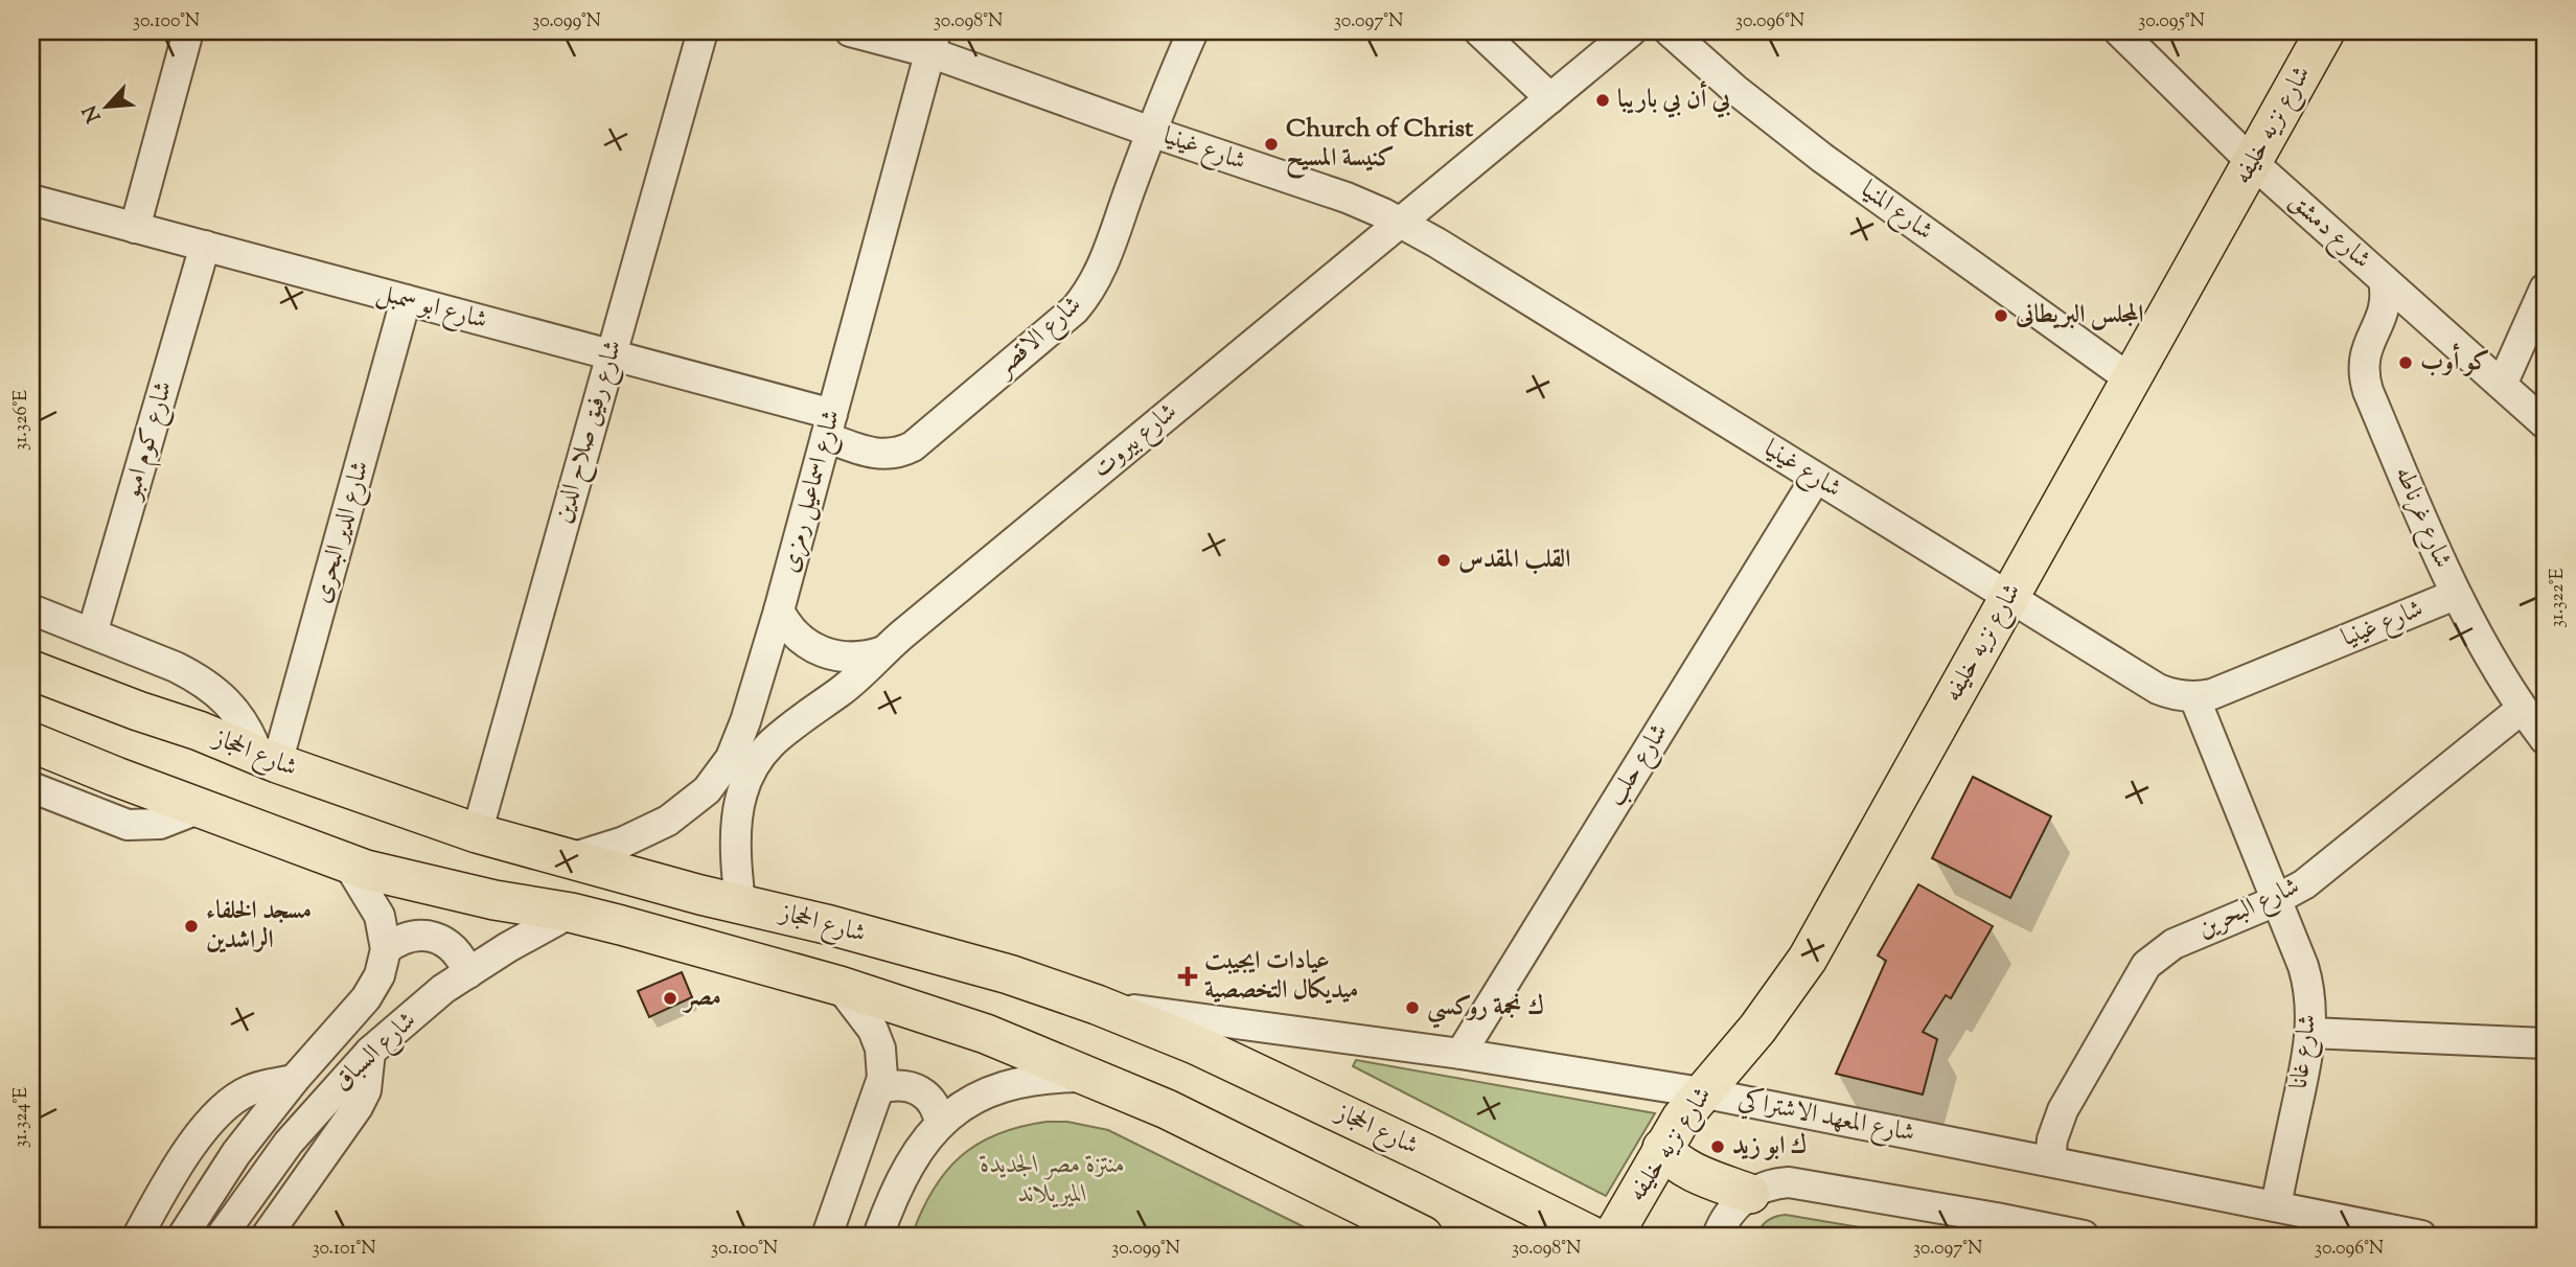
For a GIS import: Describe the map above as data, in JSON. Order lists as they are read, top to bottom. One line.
{"streets":{"main road":["شارع نزيه خليفه","شارع الحجاز"],"street":["شارع غينيا","شارع المنيا","شارع دمشق","شارع ابو سمبل","شارع الاقصر","شارع رفيق صلاح الدين","شارع كوم امبو","شارع بيروت","شارع اسماعيل رمزى","شارع غرناطه","شارع الدير البحرى","شارع حلب","شارع البحرين","شارع السباق","شارع غانا","شارع المعهد الاشتراكي"]},"crossings":[["شارع نزيه خليفه","شارع غينيا"],["شارع نزيه خليفه","شارع المنيا"],["شارع نزيه خليفه","شارع دمشق"],["شارع نزيه خليفه","شارع المعهد الاشتراكي"],["شارع غينيا","شارع الاقصر"],["شارع غينيا","شارع بيروت"],["شارع غينيا","شارع اسماعيل رمزى"],["شارع غينيا","شارع غرناطه"],["شارع غينيا","شارع حلب"],["شارع غينيا","شارع غانا"],["شارع دمشق","شارع غرناطه"],["شارع ابو سمبل","شارع الاقصر"],["شارع ابو سمبل","شارع رفيق صلاح الدين"],["شارع ابو سمبل","شارع كوم امبو"],["شارع ابو سمبل","شارع اسماعيل رمزى"],["شارع ابو سمبل","شارع الدير البحرى"],["شارع الاقصر","شارع اسماعيل رمزى"],["شارع رفيق صلاح الدين","شارع الحجاز"],["شارع بيروت","شارع الحجاز"],["شارع اسماعيل رمزى","شارع الحجاز"],["شارع غرناطه","شارع البحرين"],["شارع الدير البحرى","شارع الحجاز"],["شارع الحجاز","شارع المعهد الاشتراكي"],["شارع حلب","شارع المعهد الاشتراكي"],["شارع البحرين","شارع غانا"],["شارع البحرين","شارع المعهد الاشتراكي"],["شارع غانا","شارع المعهد الاشتراكي"]],"parks":["منتزة مصر الجديدة الميريلاند"],"places":{"other":["بي أن بي باريبا","Church of Christ كنيسة المسيح","المجلس البريطانى","كو أوب","القلب المقدس","مسجد الخلفاء الراشدين","مصر","ك نجمة روكسي","ك ابو زيد"],"health":["عيادات ايجيبت ميديكال التخصصية"]},"north":"bottom left","coordinates":["30.100°N","30.099°N","30.098°N","30.097°N","30.096°N","30.095°N","31.326°E","31.322°E","31.324°E","30.101°N"]}
